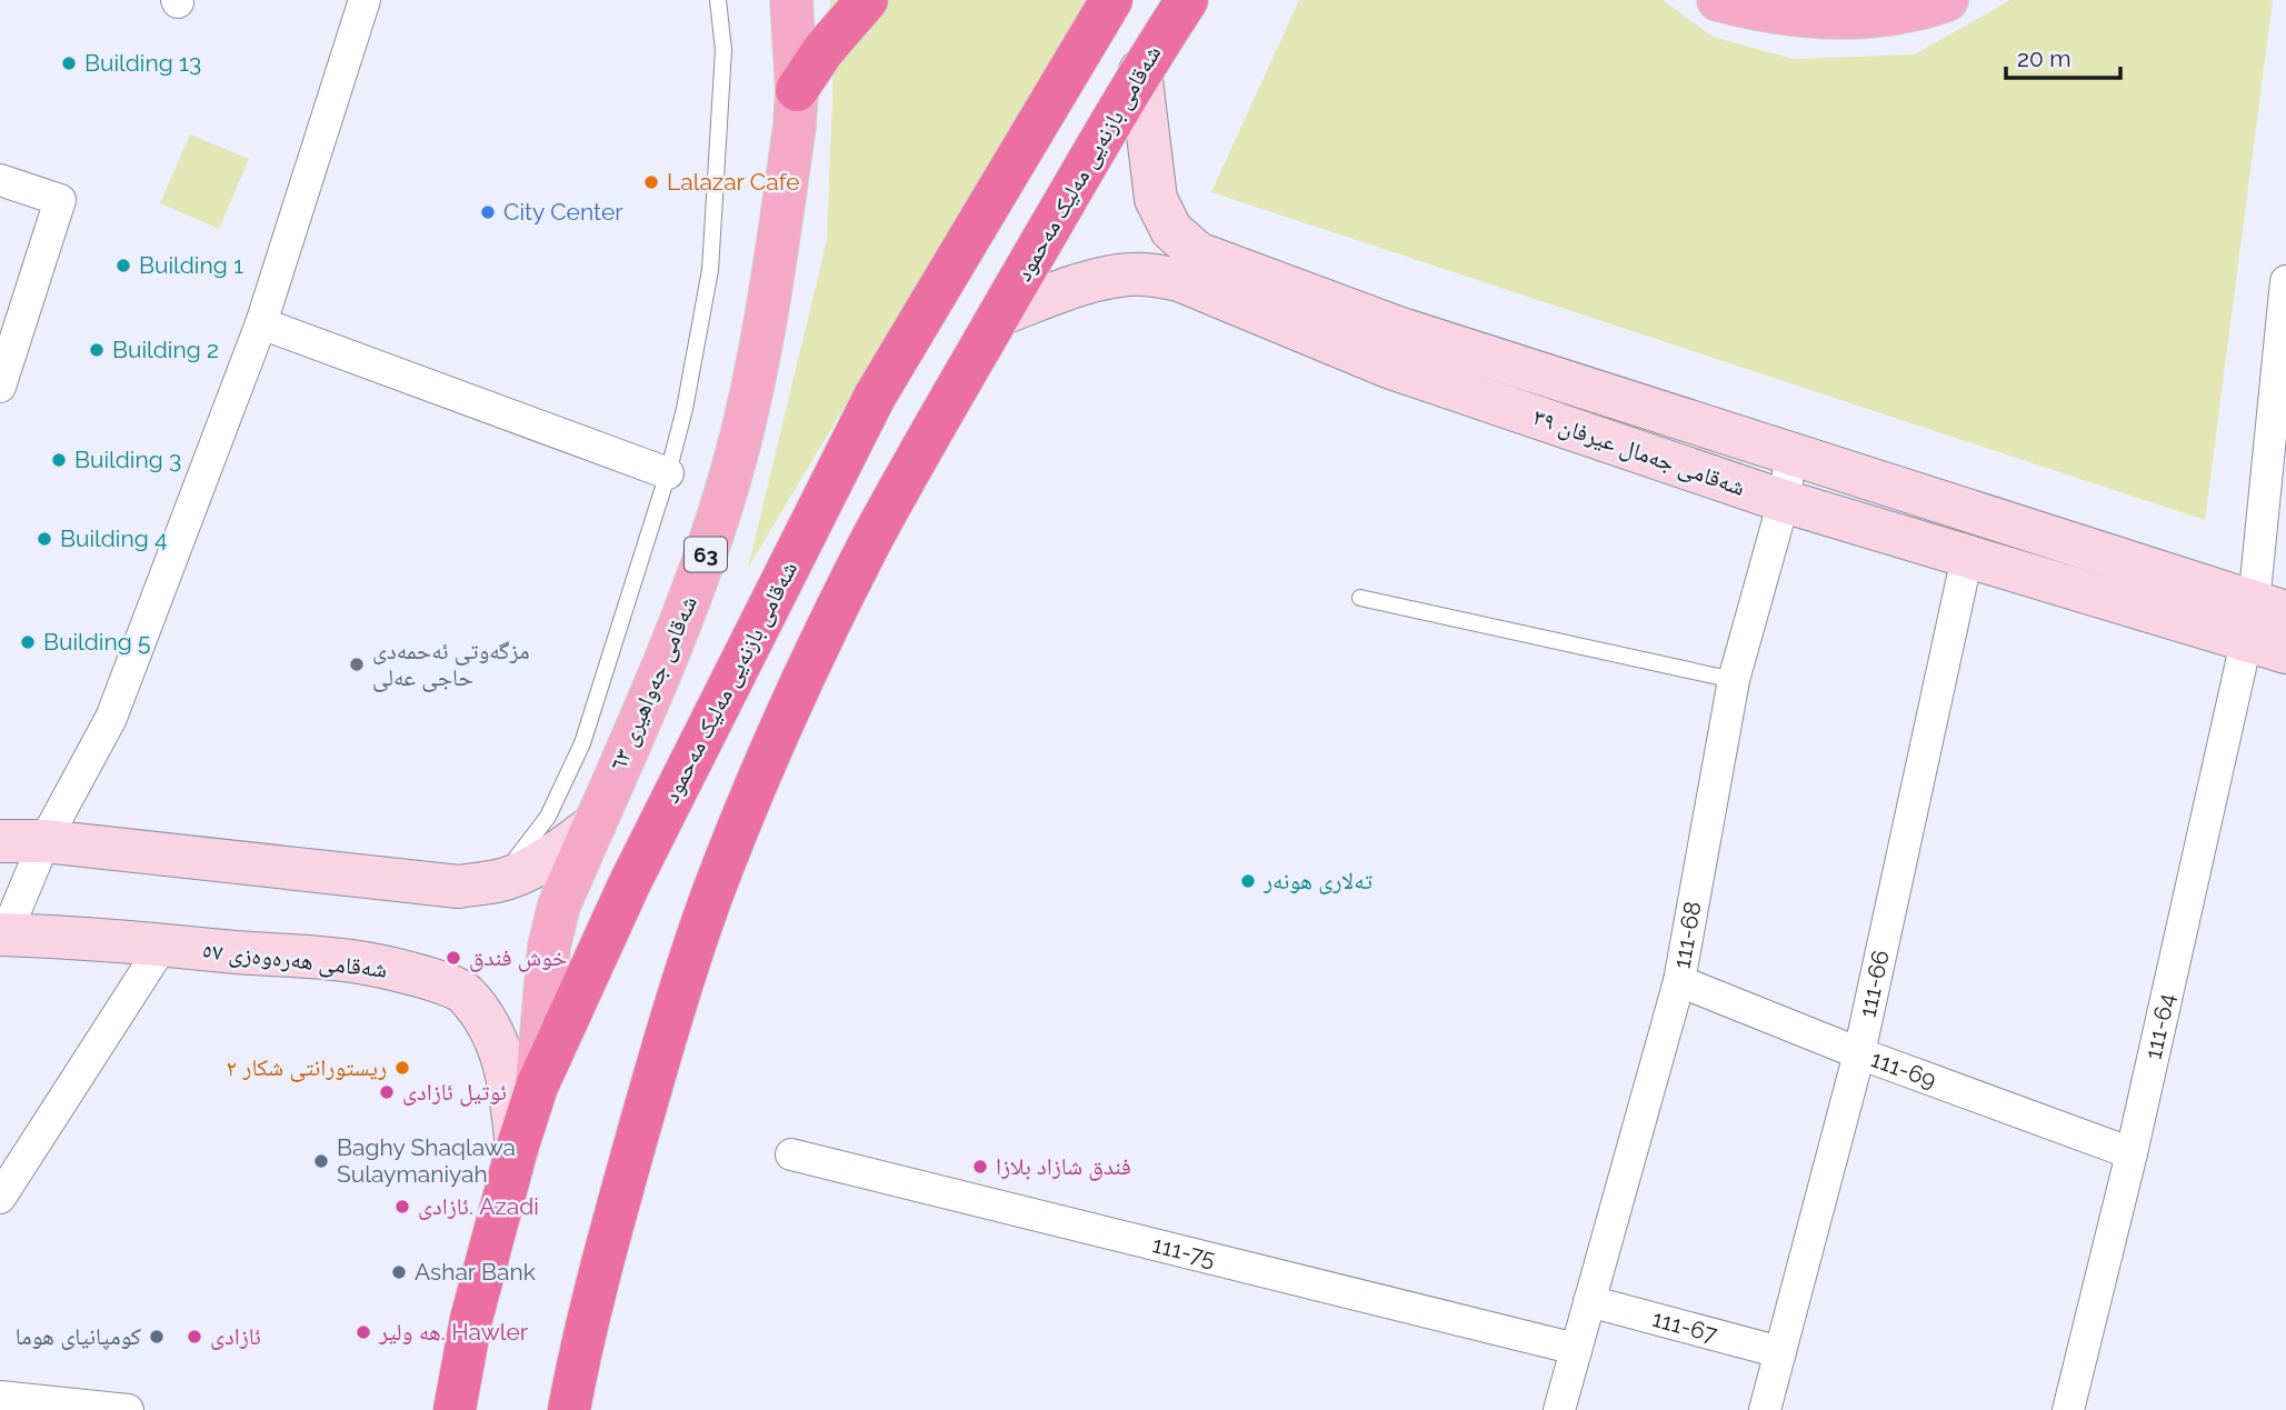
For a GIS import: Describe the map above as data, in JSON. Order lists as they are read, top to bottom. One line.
{"streets":{"highway":["شەقامی بازنەیی مەلیک مەحمود"],"main road":["شەقامی جەمال عیرفان ٣٩","63","شەقامی جەواهیری ٦٣","شەقامی هەرەوەزی ٥٧"],"street":["111-68","111-66","111-64","111-69","111-75","111-67"]},"crossings":[["شەقامی بازنەیی مەلیک مەحمود","شەقامی جەمال عیرفان ٣٩"],["شەقامی بازنەیی مەلیک مەحمود","شەقامی جەواهیری ٦٣"],["شەقامی بازنەیی مەلیک مەحمود","شەقامی هەرەوەزی ٥٧"],["شەقامی جەمال عیرفان ٣٩","111-68"],["شەقامی جەمال عیرفان ٣٩","111-66"],["شەقامی جەمال عیرفان ٣٩","111-64"],["111-68","111-69"],["111-68","111-75"],["111-68","111-67"],["111-66","111-69"],["111-66","111-67"],["111-64","111-69"]],"places":["Building 13","Lalazar Cafe","City Center","Building 1","Building 2","Building 3","Building 4","Building 5","مزگەوتی ئەحمەدی حاجی عەلی","تەلاری هونەر","خوش فندق","ريستورانتى شكار ٢","ئوتیل ئازادی","Baghy Shaqlawa Sulaymaniyah","فندق شازاد بلازا","ئازادى. Azadi","Ashar Bank","هه ولير. Hawler","کومپانیای هوما","ئازادی"],"scale_bar":"20 m"}
